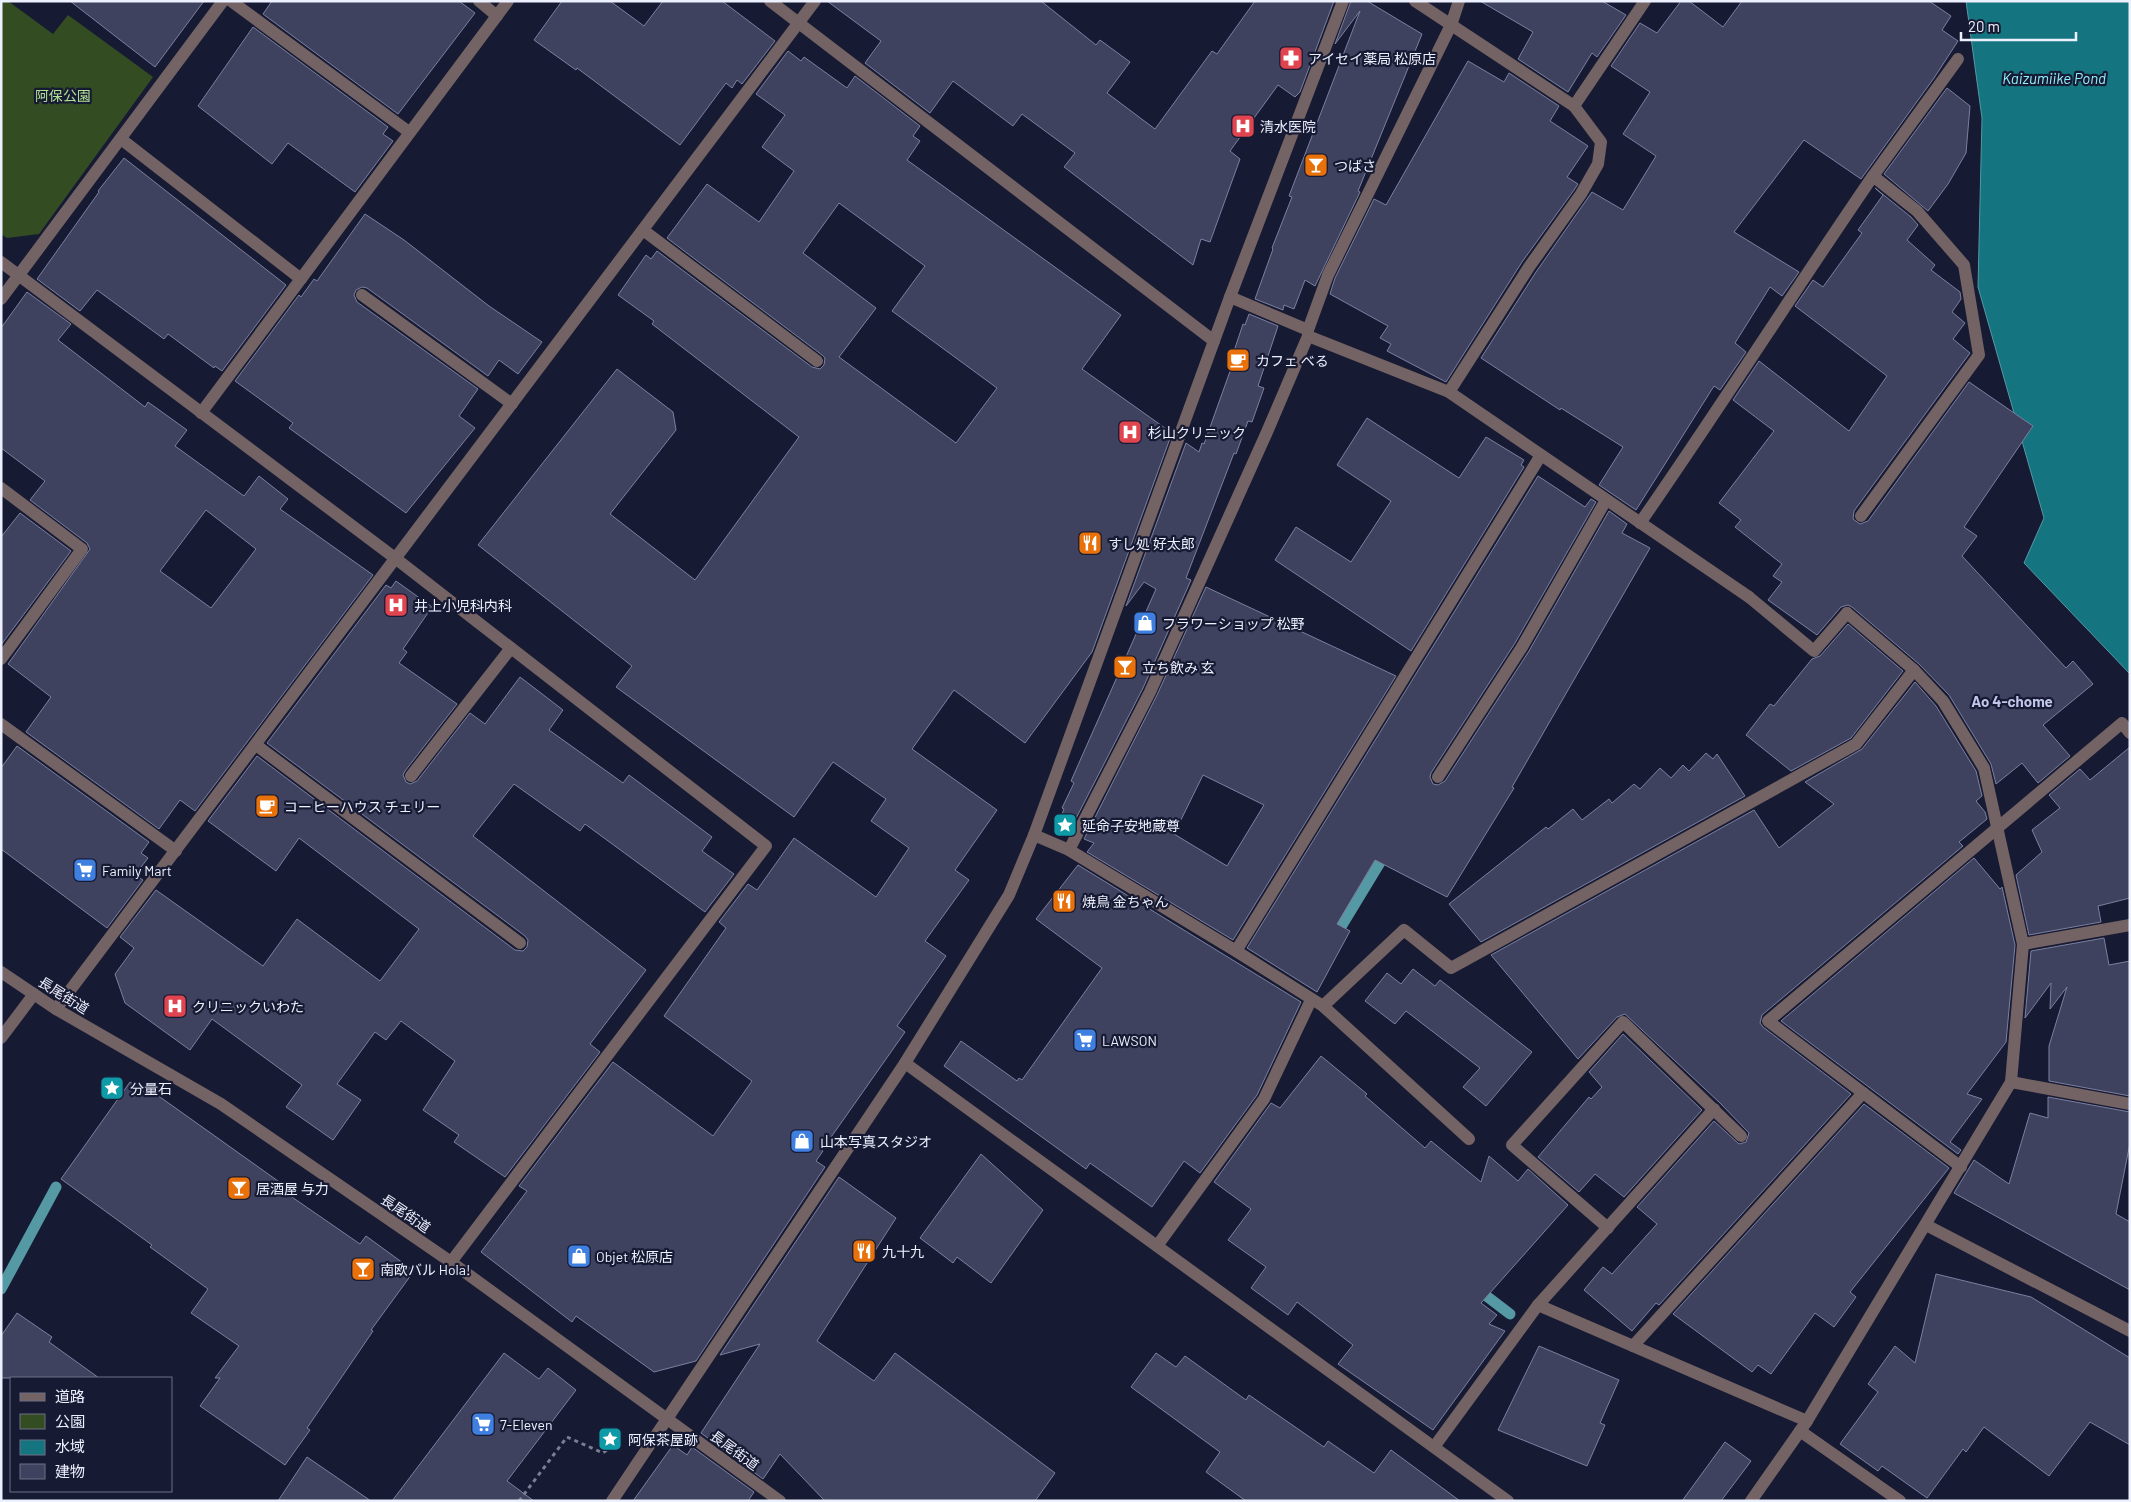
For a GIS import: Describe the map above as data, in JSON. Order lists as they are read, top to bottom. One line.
{"streets":{"street":["長尾街道"]},"districts":["Ao 4-chome"],"water":["Kaizumiike Pond"],"parks":["阿保公園"],"places":{"pharmacy":["アイセイ薬局 松原店"],"hospital":["清水医院","杉山クリニック","井上小児科内科","クリニックいわた"],"bar":["つばさ","立ち飲み 玄","居酒屋 与力","南欧バル Hola!"],"cafe":["カフェ べる","コーヒーハウス チェリー"],"restaurant":["すし処 好太郎","焼鳥 金ちゃん","九十九"],"shop":["フラワーショップ 松野","山本写真スタジオ","Objet 松原店"],"place":["延命子安地蔵尊","分量石","阿保茶屋跡"],"supermarket":["Family Mart","LAWSON","7-Eleven"]},"legend":["道路","公園","水域","建物"],"scale_bar":"20 m"}
